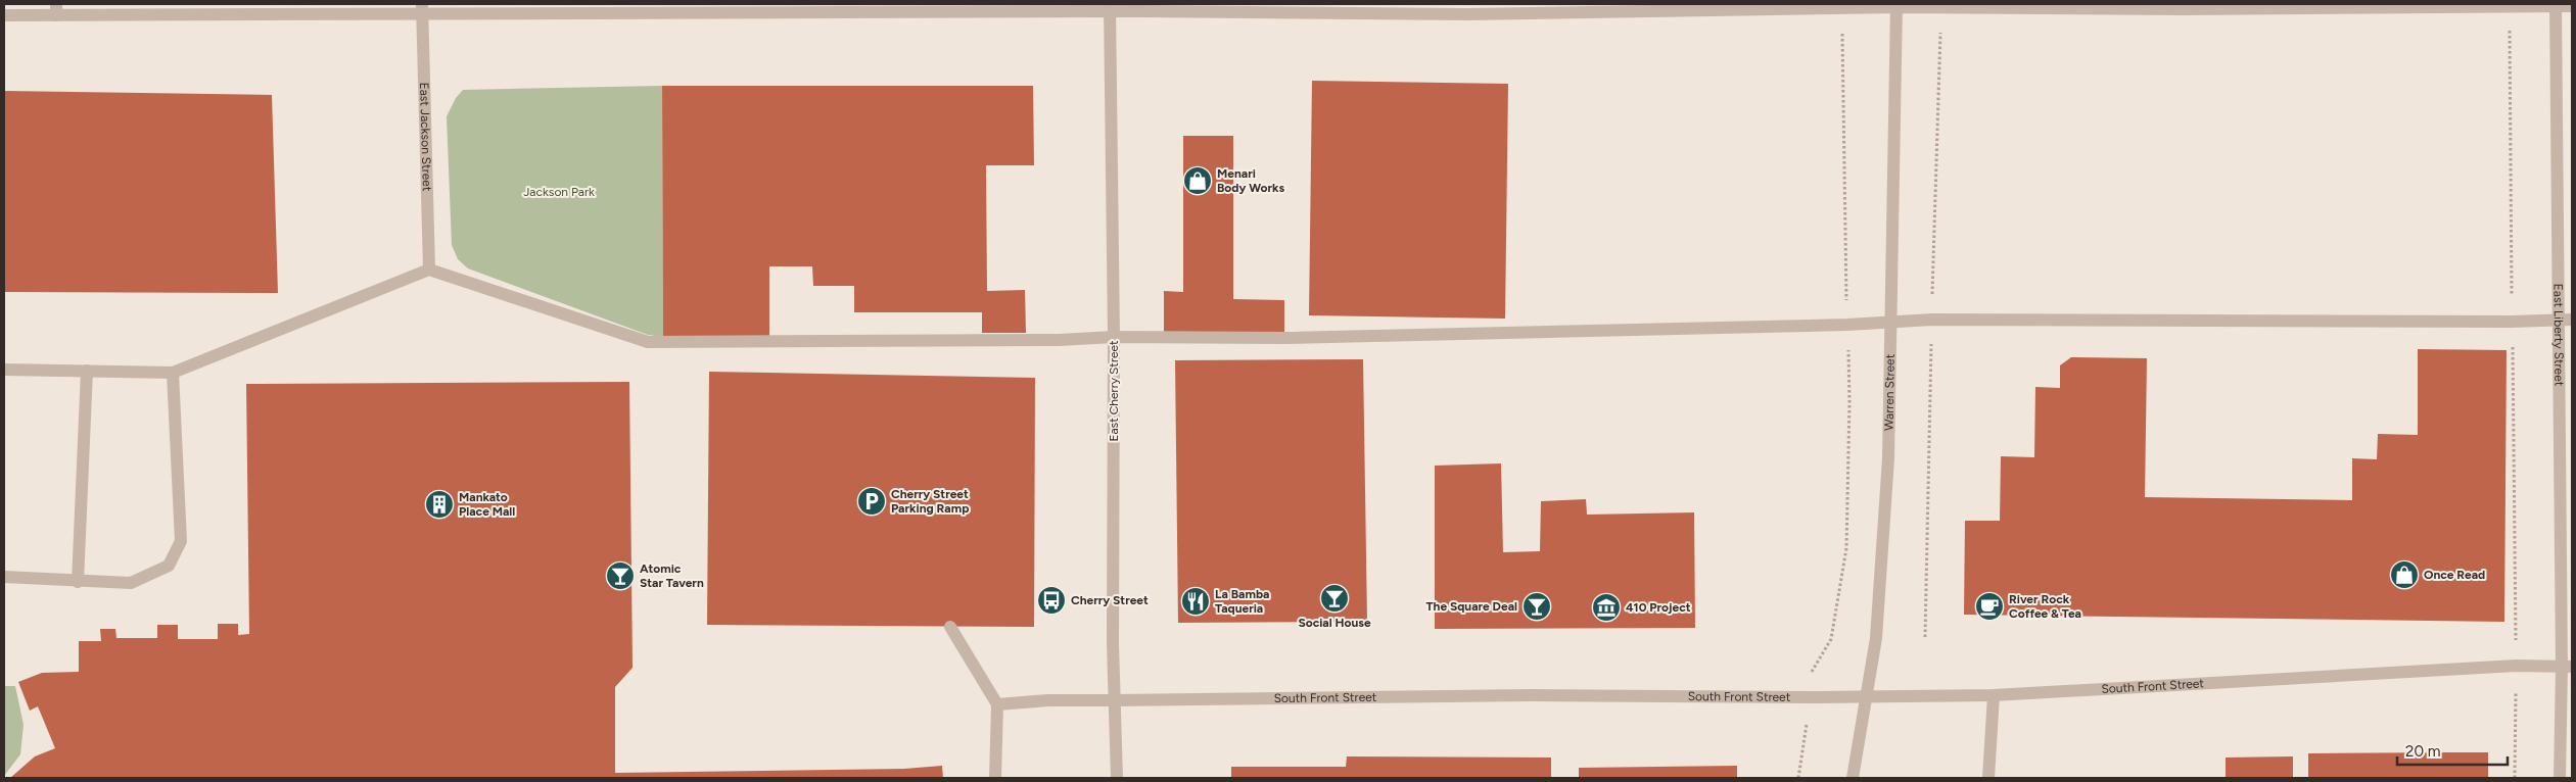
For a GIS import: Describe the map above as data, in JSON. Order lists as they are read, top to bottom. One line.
{"streets":{"street":["East Jackson Street","East Liberty Street","East Cherry Street","Warren Street","South Front Street"]},"crossings":[["East Liberty Street","South Front Street"],["East Cherry Street","South Front Street"],["Warren Street","South Front Street"]],"parks":["Jackson Park"],"places":{"shop":["Menari Body Works","Once Read"],"parking":["Cherry Street Parking Ramp"],"building":["Mankato Place Mall"],"bar":["Atomic Star Tavern","Social House","The Square Deal"],"bus stop":["Cherry Street"],"restaurant":["La Bamba Taqueria"],"cafe":["River Rock Coffee & Tea"],"museum":["410 Project"]},"scale_bar":"20 m"}
